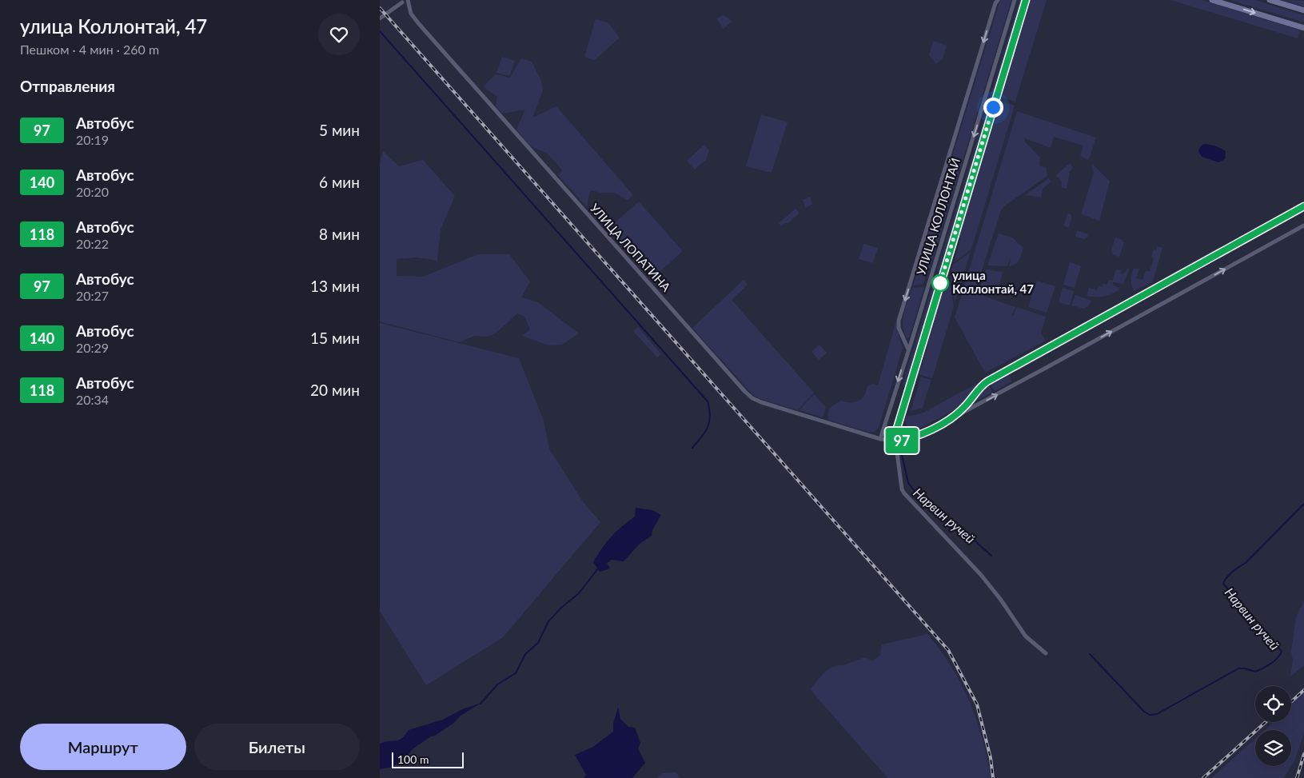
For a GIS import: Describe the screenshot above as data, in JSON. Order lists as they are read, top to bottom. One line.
{"streets":{"street":["УЛИЦА КОЛЛОНТАЙ","УЛИЦА ЛОПАТИНА"]},"crossings":[["УЛИЦА КОЛЛОНТАЙ","УЛИЦА ЛОПАТИНА"]],"water":["Нарвин ручей"],"places":["улица Коллонтай, 47"],"lines":["bus line 97"],"scale_bar":"100 m","page":{"heading":[["улица Коллонтай, 47","Пешком · 4 мин · 260 m"],"Отправления"],"on_map":"97","list":[{"mark":"97","name":"Автобус","note":"20:19","value":"5 мин"},{"mark":"140","name":"Автобус","note":"20:20","value":"6 мин"},{"mark":"118","name":"Автобус","note":"20:22","value":"8 мин"},{"mark":"97","name":"Автобус","note":"20:27","value":"13 мин"},{"mark":"140","name":"Автобус","note":"20:29","value":"15 мин"},{"mark":"118","name":"Автобус","note":"20:34","value":"20 мин"}],"buttons":["Маршрут","Билеты"],"scale":"100 m"}}
